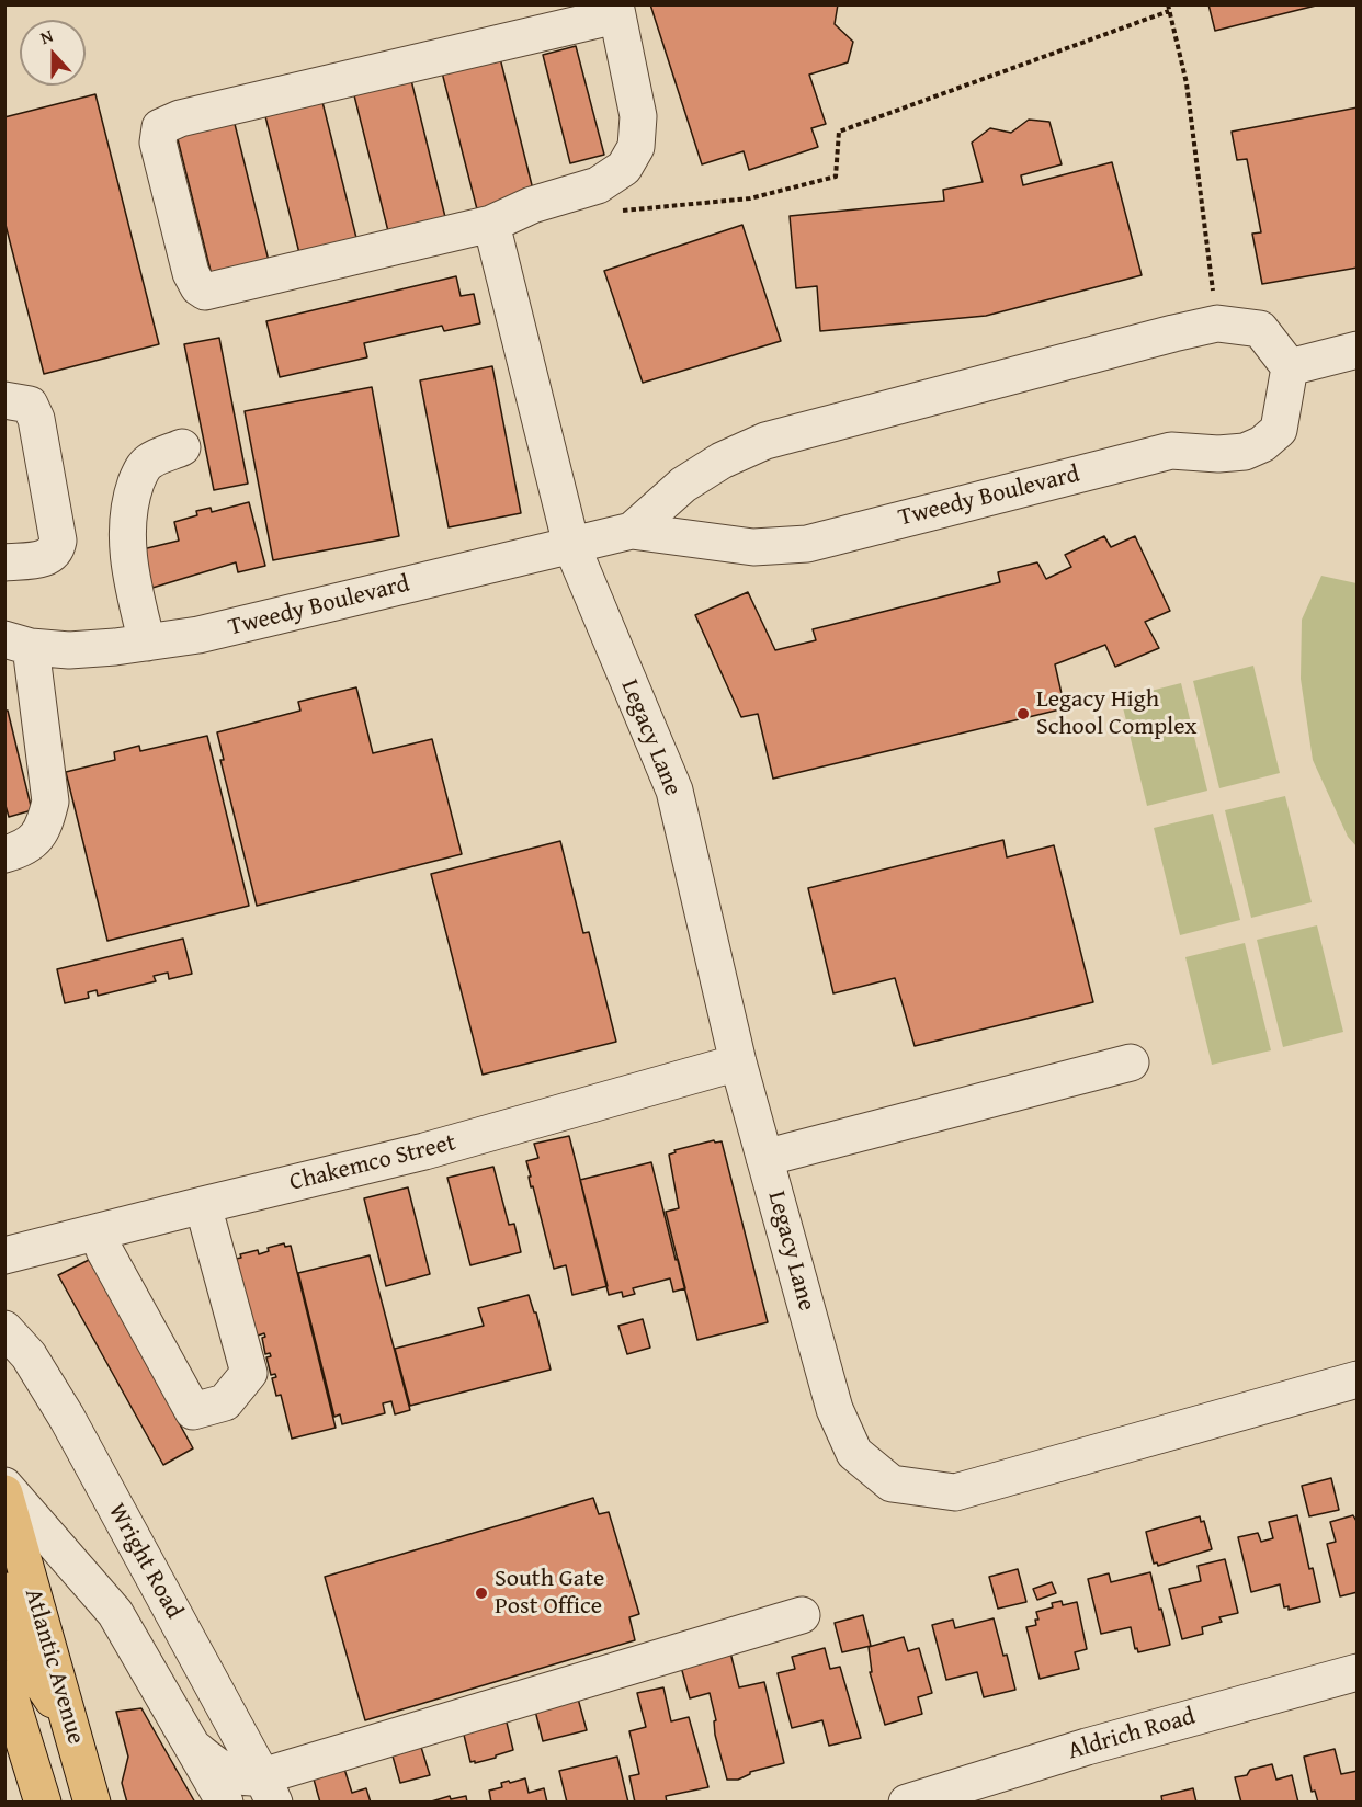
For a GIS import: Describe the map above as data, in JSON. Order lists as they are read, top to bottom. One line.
{"streets":{"main road":["Atlantic Avenue"],"street":["Tweedy Boulevard","Legacy Lane","Chakemco Street","Wright Road","Aldrich Road"]},"crossings":[["Tweedy Boulevard","Legacy Lane"],["Legacy Lane","Chakemco Street"]],"places":["Legacy High School Complex","South Gate Post Office"],"north":"top"}
